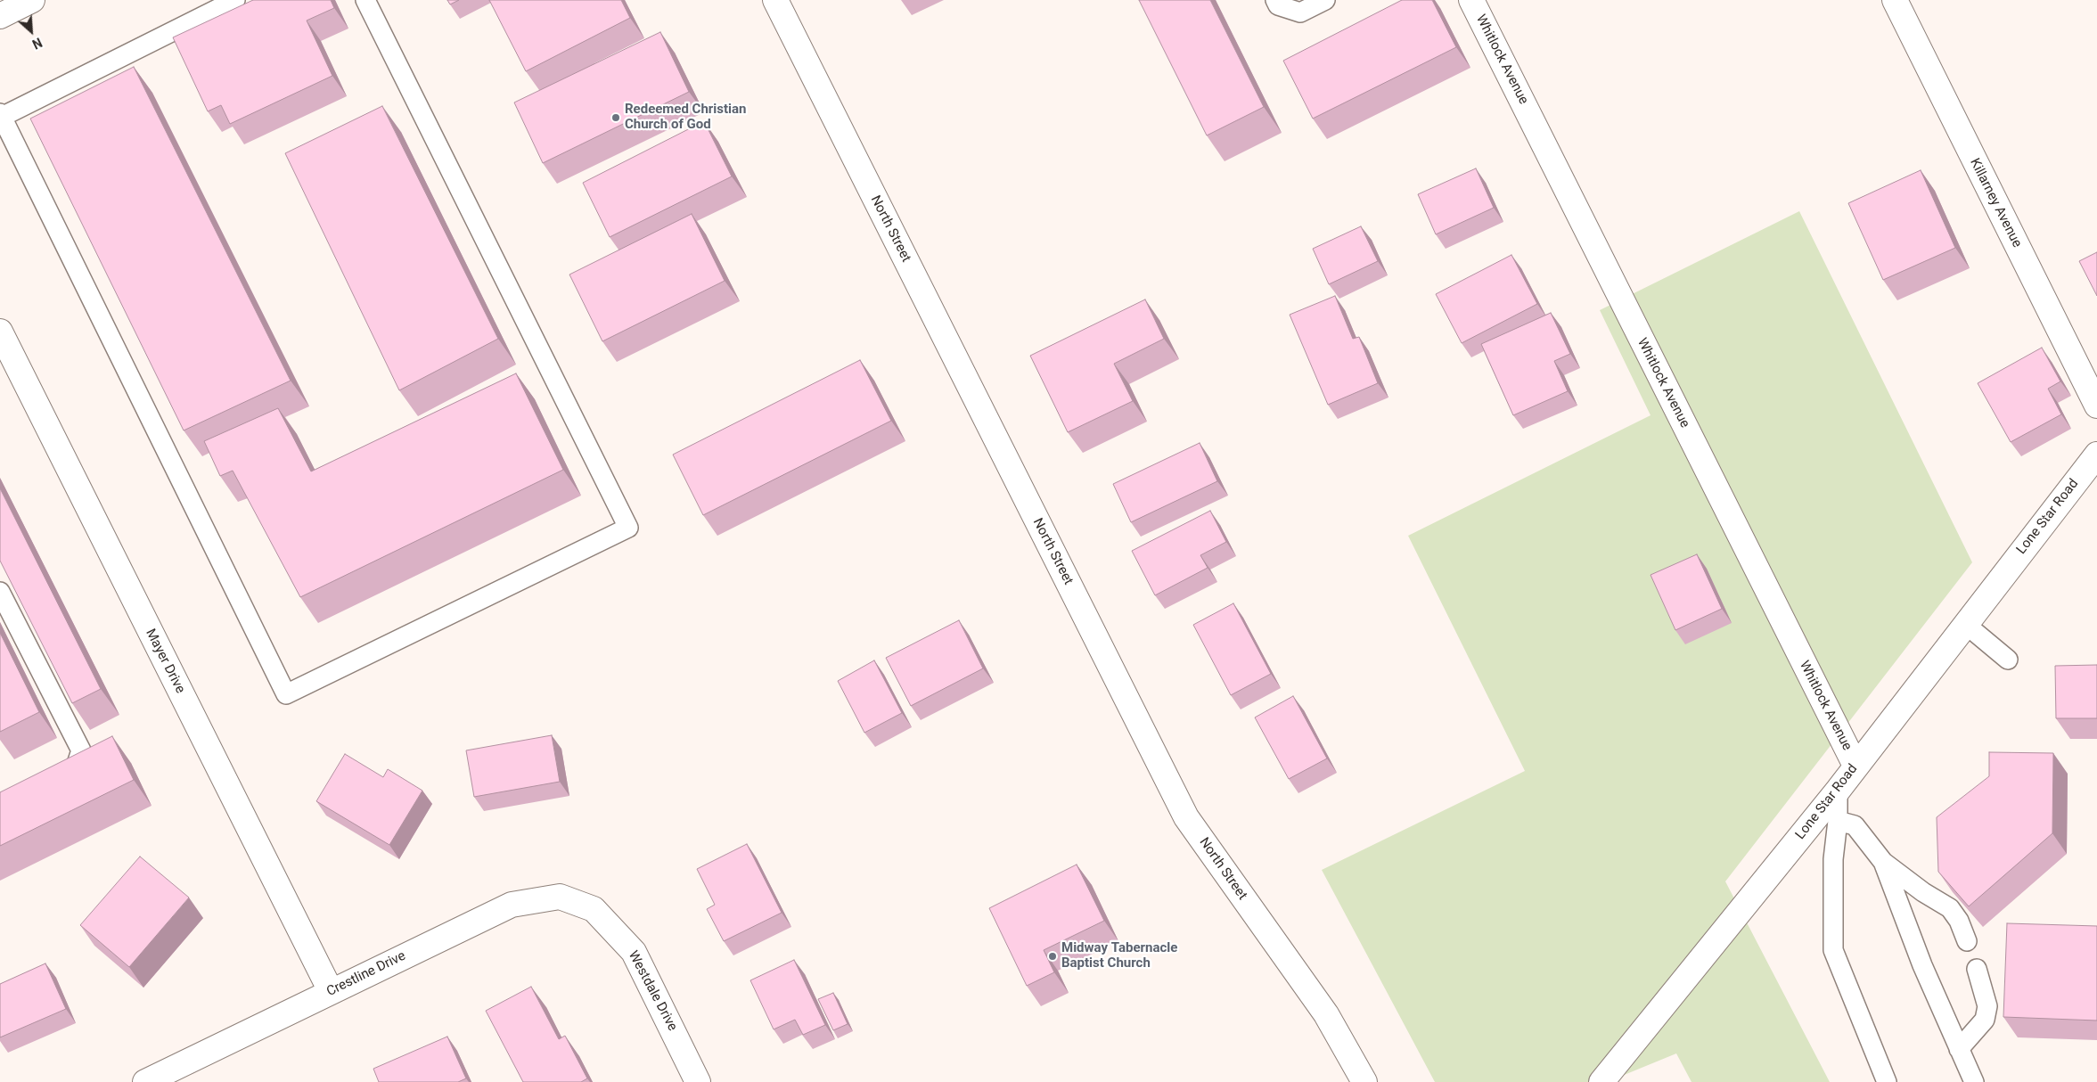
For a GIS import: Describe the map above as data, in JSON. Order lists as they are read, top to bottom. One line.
{"streets":{"street":["Whitlock Avenue","Killarney Avenue","North Street","Lone Star Road","Mayer Drive","Crestline Drive","Westdale Drive"]},"crossings":[["Whitlock Avenue","Lone Star Road"],["Mayer Drive","Crestline Drive"],["Crestline Drive","Westdale Drive"]],"places":["Redeemed Christian Church of God","Midway Tabernacle Baptist Church"],"north":"bottom right"}
